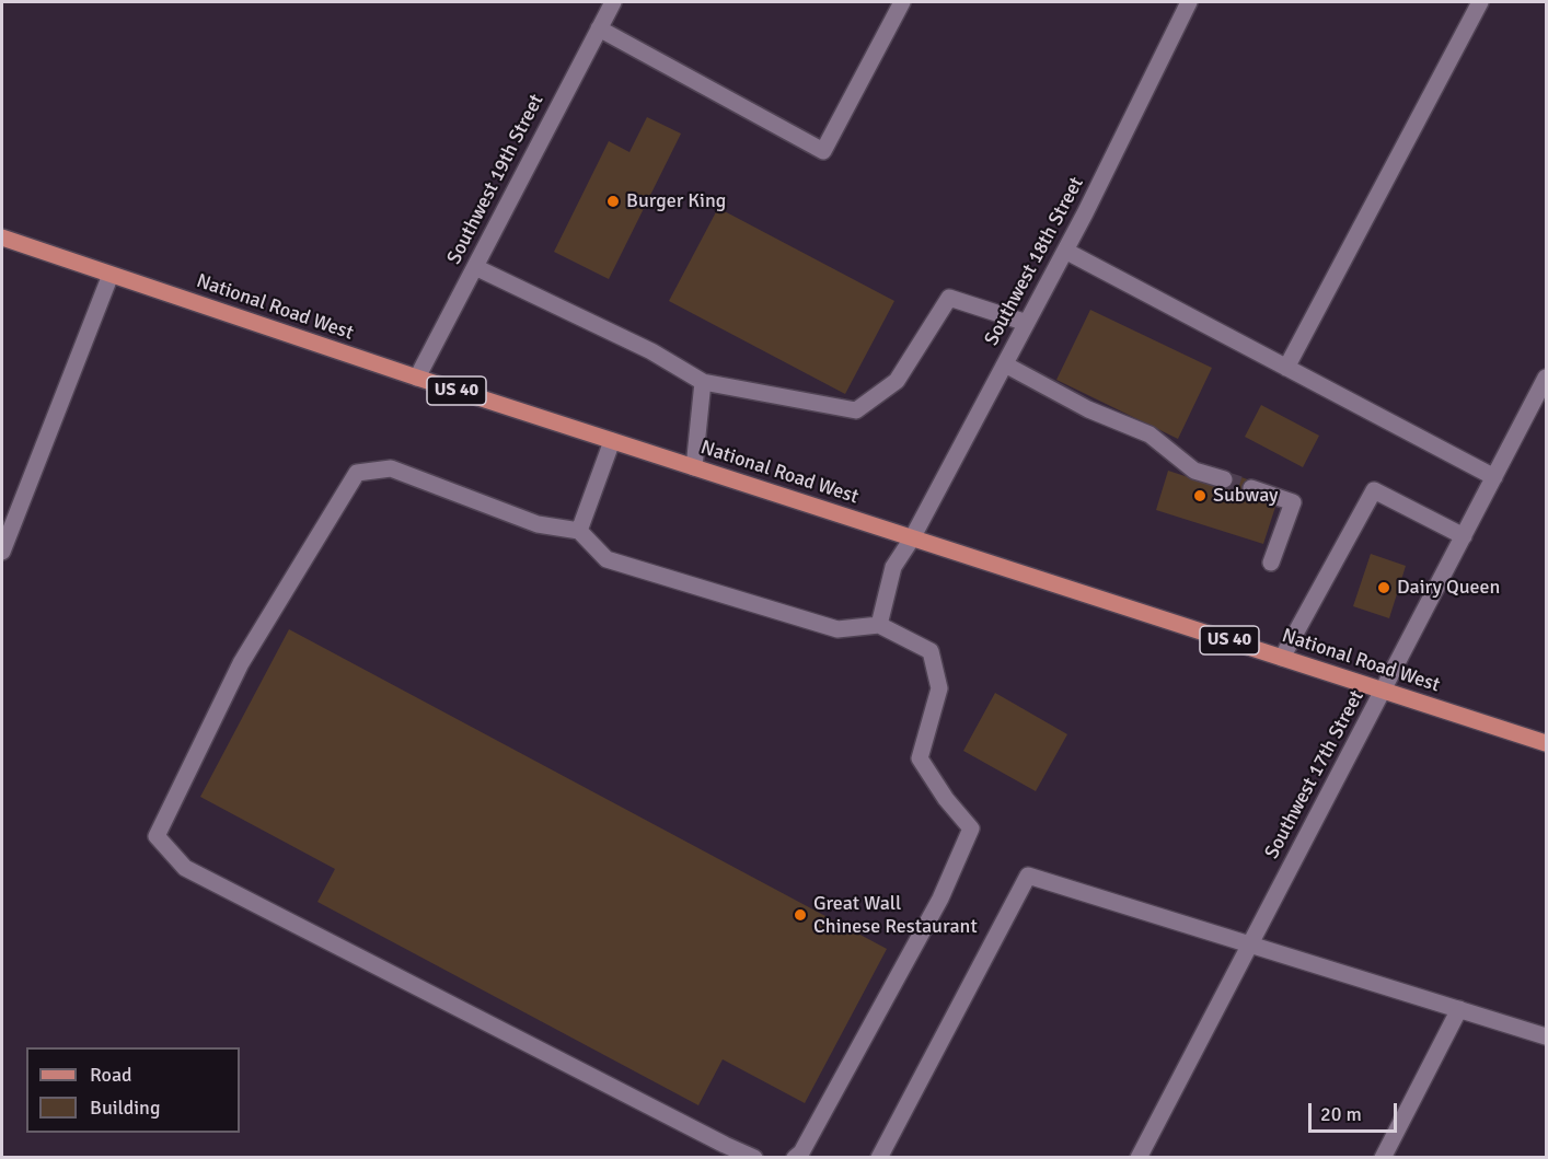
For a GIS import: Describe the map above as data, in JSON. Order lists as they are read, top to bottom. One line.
{"streets":{"main road":["National Road West","US 40"],"street":["Southwest 19th Street","Southwest 18th Street","Southwest 17th Street"]},"crossings":[["Southwest 19th Street","National Road West"],["Southwest 18th Street","National Road West"],["National Road West","Southwest 17th Street"]],"places":["Burger King","Subway","Dairy Queen","Great Wall Chinese Restaurant"],"legend":["Road","Building"],"scale_bar":"20 m"}
